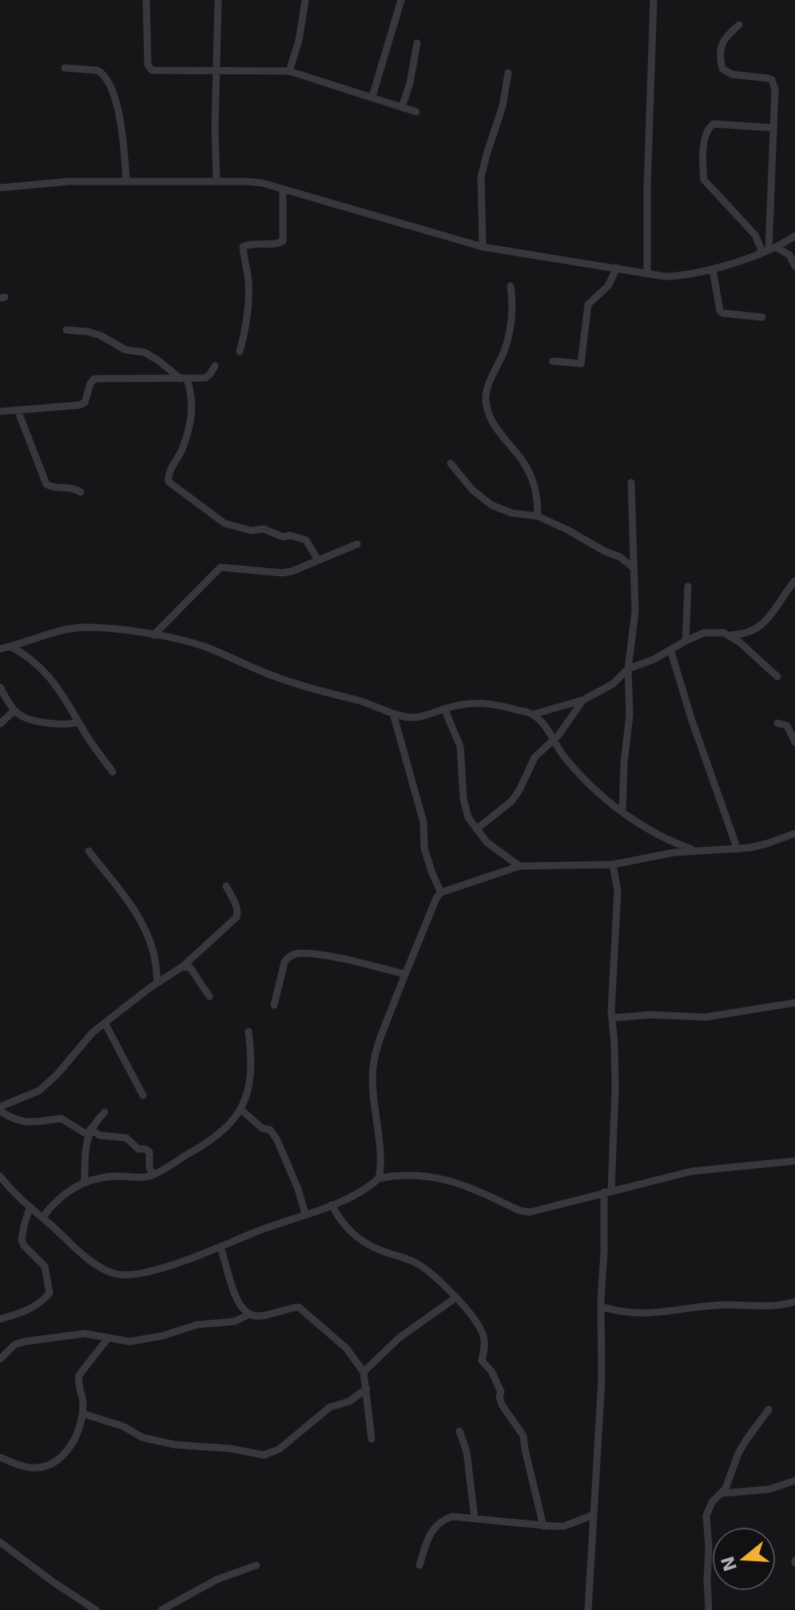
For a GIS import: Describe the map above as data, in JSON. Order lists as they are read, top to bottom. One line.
{"north":"left"}
